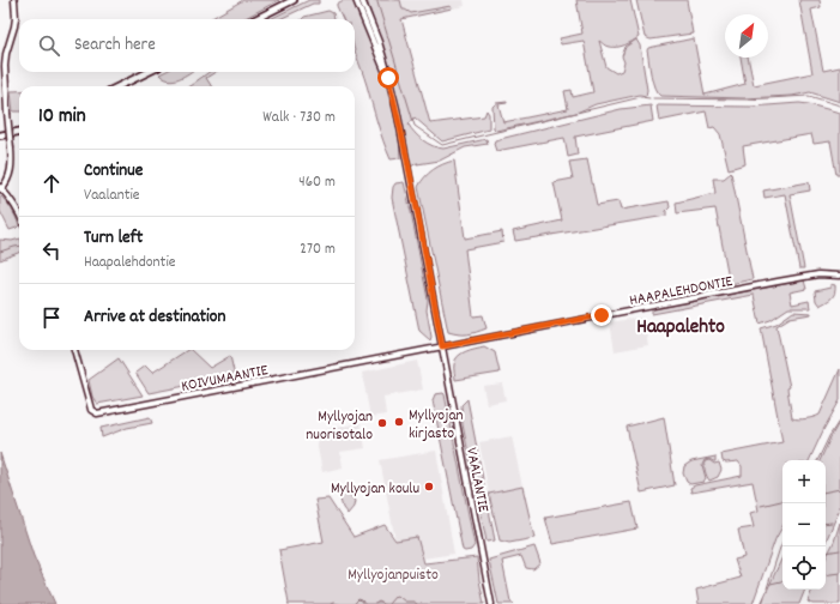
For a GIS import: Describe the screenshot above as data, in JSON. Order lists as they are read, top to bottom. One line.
{"streets":{"street":["HAAPALEHDONTIE","KOIVUMAANTIE","VAALANTIE"]},"crossings":[["HAAPALEHDONTIE","KOIVUMAANTIE"],["HAAPALEHDONTIE","VAALANTIE"],["KOIVUMAANTIE","VAALANTIE"]],"districts":["Haapalehto"],"parks":["Myllyojanpuisto"],"places":["Myllyojan kirjasto","Myllyojan nuorisotalo","Myllyojan koulu"],"north":"top right","page":{"search":"Search here","heading":["10 min","Walk · 730 m"],"list":[["Continue","Vaalantie","460 m"],["Turn left","Haapalehdontie","270 m"],"Arrive at destination"],"map_buttons":["+","−"]}}
